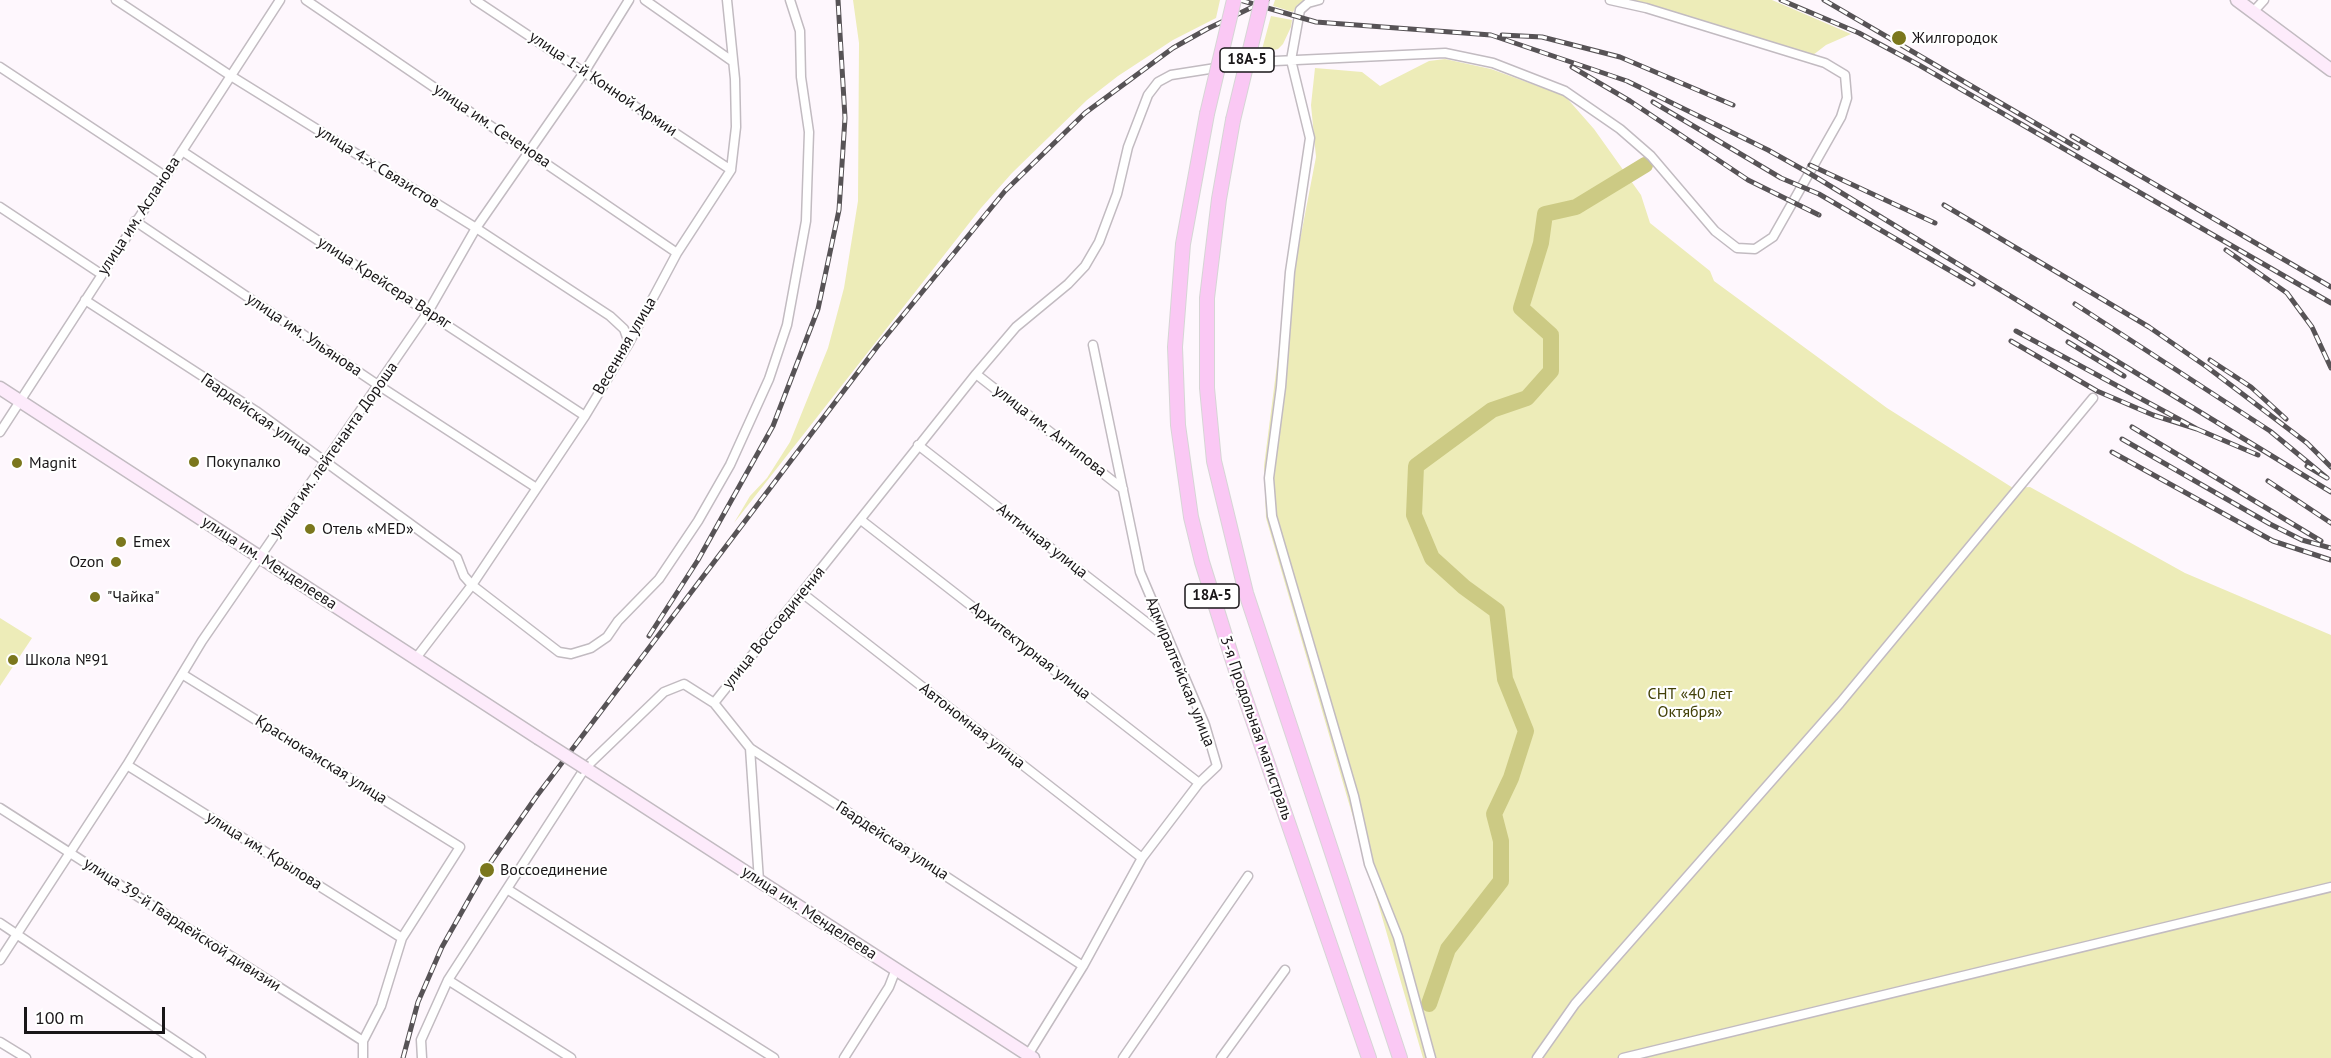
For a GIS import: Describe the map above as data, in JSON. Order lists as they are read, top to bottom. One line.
{"streets":{"highway":["18А-5","3-я Продольная магистраль"],"main road":["улица им. Менделеева"],"street":["улица 1-й Конной Армии","улица им. Сеченова","улица 4-х Связистов","улица им. Асланова","улица Крейсера Варяг","улица им. Ульянова","Весенняя улица","Гвардейская улица","улица им. Антипова","улица им. лейтенанта Дороша","Античная улица","улица Воссоединения","Архитектурная улица","Адмиралтейская улица","Автономная улица","Краснокамская улица","улица им. Крылова","улица 39-й Гвардейской дивизии"]},"crossings":[["улица 1-й Конной Армии","Весенняя улица"],["улица 1-й Конной Армии","улица им. лейтенанта Дороша"],["улица им. Сеченова","Весенняя улица"],["улица им. Сеченова","улица им. лейтенанта Дороша"],["улица 4-х Связистов","улица им. Асланова"],["улица 4-х Связистов","Весенняя улица"],["улица 4-х Связистов","улица им. лейтенанта Дороша"],["улица им. Асланова","улица Крейсера Варяг"],["улица им. Асланова","улица им. Ульянова"],["улица им. Асланова","Гвардейская улица"],["улица им. Асланова","улица им. Менделеева"],["улица Крейсера Варяг","Весенняя улица"],["улица Крейсера Варяг","улица им. лейтенанта Дороша"],["улица им. Ульянова","Весенняя улица"],["улица им. Ульянова","улица им. лейтенанта Дороша"],["Весенняя улица","Гвардейская улица"],["Весенняя улица","улица им. Менделеева"],["Гвардейская улица","улица им. лейтенанта Дороша"],["Гвардейская улица","улица Воссоединения"],["Гвардейская улица","Адмиралтейская улица"],["улица им. Антипова","улица Воссоединения"],["улица им. Антипова","Адмиралтейская улица"],["улица им. лейтенанта Дороша","улица им. Менделеева"],["улица им. лейтенанта Дороша","Краснокамская улица"],["улица им. лейтенанта Дороша","улица им. Крылова"],["улица им. лейтенанта Дороша","улица 39-й Гвардейской дивизии"],["Античная улица","улица Воссоединения"],["Античная улица","Адмиралтейская улица"],["улица им. Менделеева","улица Воссоединения"],["улица им. Менделеева","Адмиралтейская улица"],["улица Воссоединения","Архитектурная улица"],["улица Воссоединения","Автономная улица"],["Архитектурная улица","Адмиралтейская улица"],["Адмиралтейская улица","Автономная улица"],["Краснокамская улица","улица им. Крылова"]],"parks":["СНТ «40 лет Октября»"],"places":["Жилгородок","Покупалко","Magnit","Отель «MED»","Emex","Ozon","\"Чайка\"","Школа №91","Воссоединение"],"scale_bar":"100 m"}
